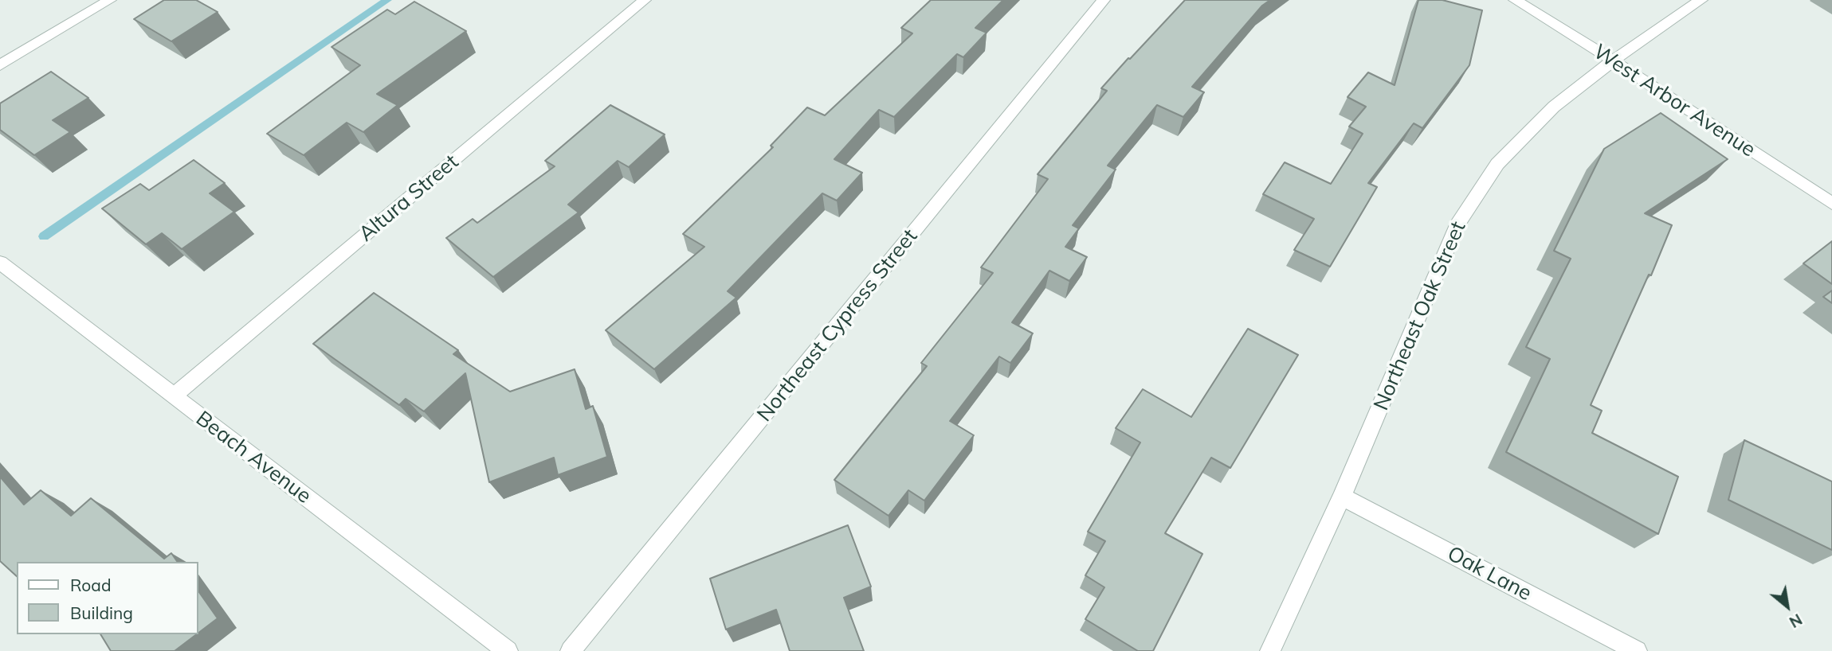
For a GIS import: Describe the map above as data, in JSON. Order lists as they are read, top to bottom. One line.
{"streets":{"street":["West Arbor Avenue","Altura Street","Northeast Oak Street","Northeast Cypress Street","Beach Avenue","Oak Lane"]},"crossings":[["West Arbor Avenue","Northeast Oak Street"],["Altura Street","Beach Avenue"],["Northeast Oak Street","Oak Lane"]],"legend":["Road","Building"],"north":"bottom right"}
